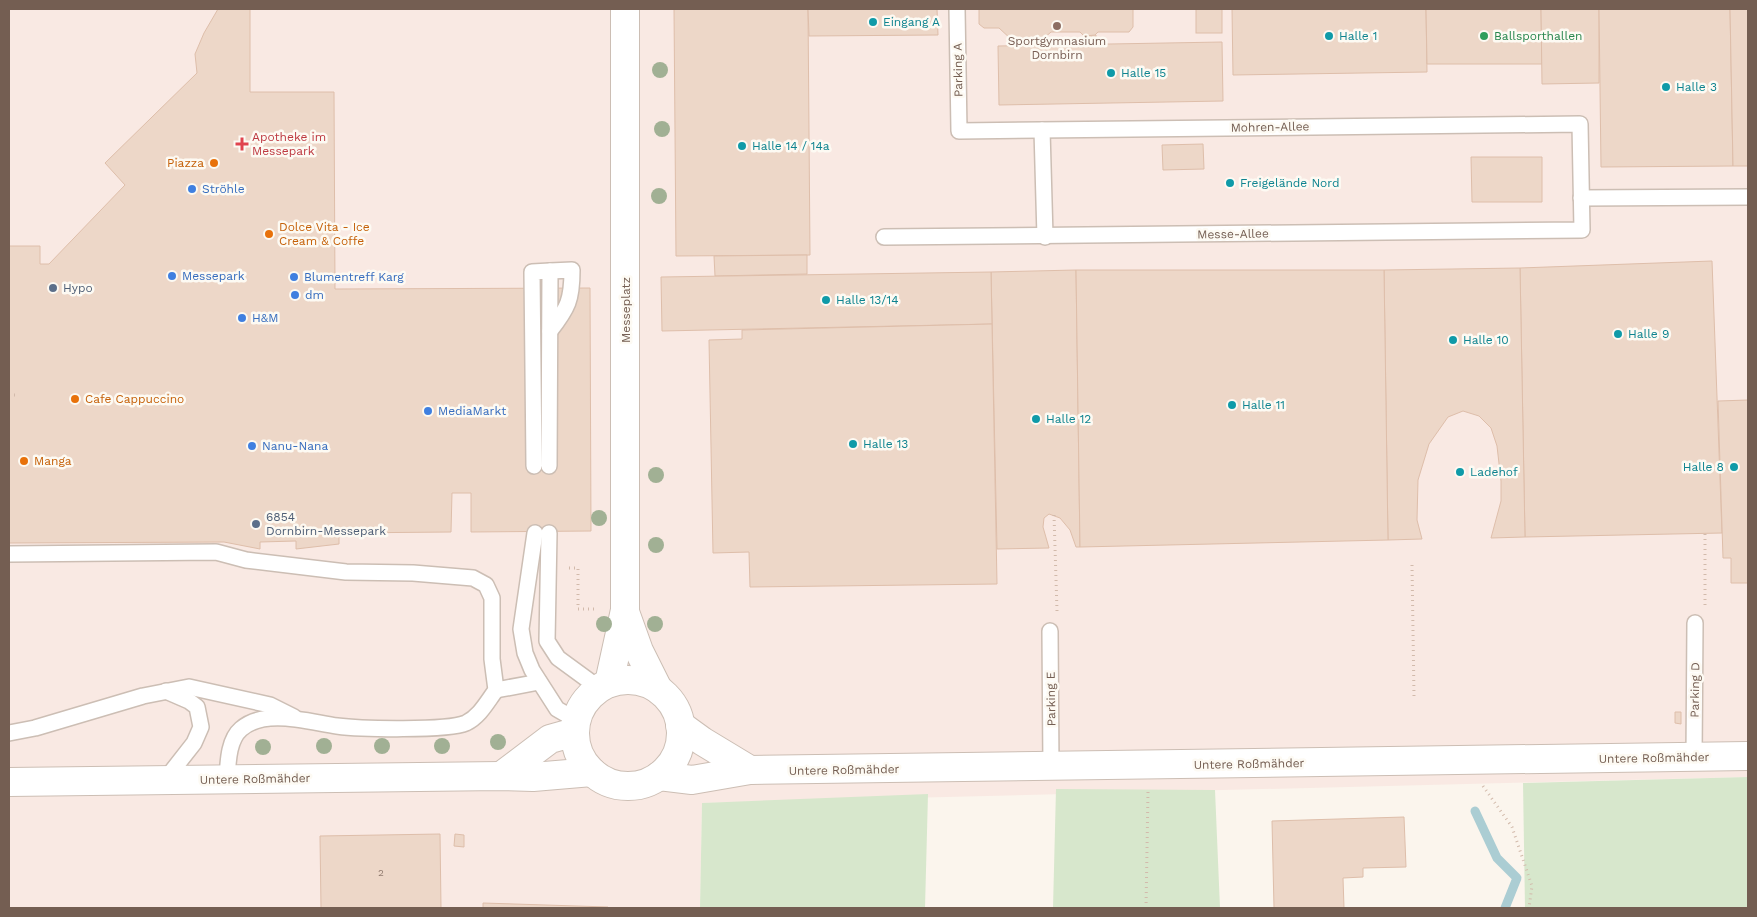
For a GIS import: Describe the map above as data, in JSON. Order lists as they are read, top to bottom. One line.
{"streets":{"street":["Messeplatz","Untere Roßmähder"],"lane":["Parking A","Mohren-Allee","Messe-Allee","Parking D","Parking E"]},"crossings":[["Parking A","Mohren-Allee"],["Mohren-Allee","Messe-Allee"],["Messeplatz","Untere Roßmähder"],["Parking D","Untere Roßmähder"],["Parking E","Untere Roßmähder"]],"places":{"other":["Eingang A","Sportgymnasium Dornbirn","Halle 1","Ballsporthallen","Halle 15","Halle 3","Halle 14 / 14a","Piazza","Freigelände Nord","Ströhle","Dolce Vita - Ice Cream & Coffe","Messepark","Blumentreff Karg","Hypo","dm","Halle 13/14","H&M","Halle 9","Halle 10","Cafe Cappuccino","Halle 11","MediaMarkt","Halle 12","Halle 13","Nanu-Nana","Manga","Halle 8","Ladehof","6854 Dornbirn-Messepark"],"health":["Apotheke im Messepark"]},"house_numbers":["2"]}
